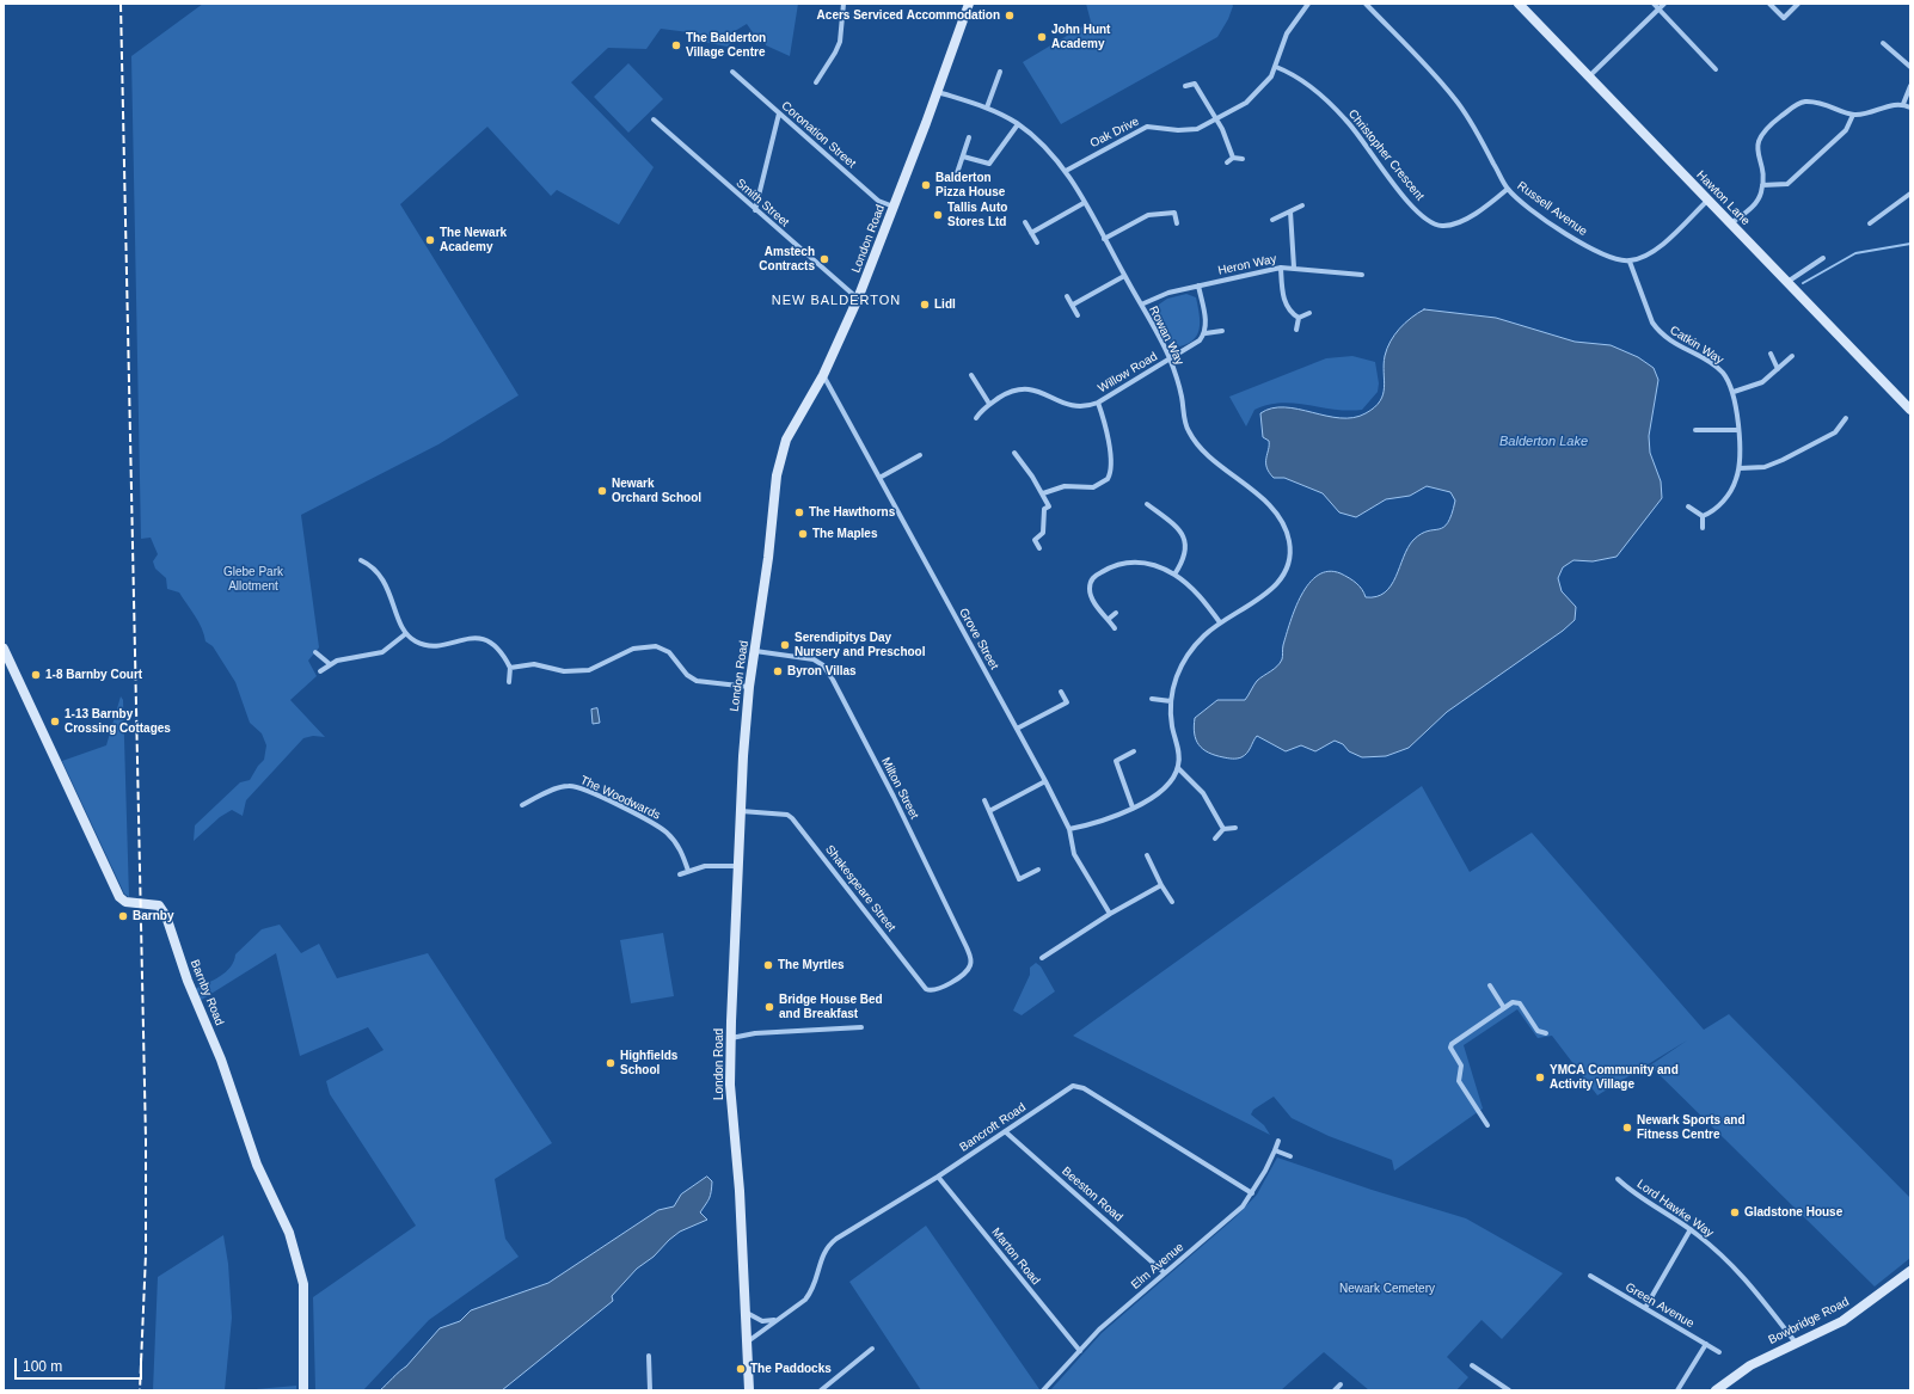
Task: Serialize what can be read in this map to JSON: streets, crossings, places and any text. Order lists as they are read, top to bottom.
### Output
{
  "streets": {
    "street": [
      "Oak Drive",
      "Coronation Street",
      "Christopher Crescent",
      "Hawton Lane",
      "Smith Street",
      "Russell Avenue",
      "London Road",
      "Heron Way",
      "Rowan Way",
      "Catkin Way",
      "Willow Road",
      "Grove Street",
      "Milton Street",
      "The Woodwards",
      "Shakespeare Street",
      "Barnby Road",
      "Bancroft Road",
      "Beeston Road",
      "Lord Hawke Way",
      "Marton Road",
      "Elm Avenue",
      "Green Avenue",
      "Bowbridge Road"
    ]
  },
  "crossings": [
    ["Oak Drive", "Christopher Crescent"],
    ["Oak Drive", "Rowan Way"],
    ["Coronation Street", "London Road"],
    ["Christopher Crescent", "Russell Avenue"],
    ["Smith Street", "London Road"],
    ["Russell Avenue", "Catkin Way"],
    ["London Road", "Rowan Way"],
    ["London Road", "Grove Street"],
    ["London Road", "Milton Street"],
    ["London Road", "Shakespeare Street"],
    ["London Road", "Bancroft Road"],
    ["Heron Way", "Rowan Way"],
    ["Rowan Way", "Willow Road"],
    ["Milton Street", "Shakespeare Street"],
    ["Bancroft Road", "Beeston Road"],
    ["Bancroft Road", "Marton Road"],
    ["Bancroft Road", "Elm Avenue"],
    ["Beeston Road", "Elm Avenue"],
    ["Lord Hawke Way", "Bowbridge Road"],
    ["Marton Road", "Elm Avenue"]
  ],
  "districts": ["NEW BALDERTON"],
  "water": ["Balderton Lake"],
  "parks": ["Glebe Park Allotment", "Newark Cemetery"],
  "places": [
    "Acers Serviced Accommodation",
    "John Hunt Academy",
    "The Balderton Village Centre",
    "Balderton Pizza House",
    "Tallis Auto Stores Ltd",
    "The Newark Academy",
    "Amstech Contracts",
    "Lidl",
    "Newark Orchard School",
    "The Hawthorns",
    "The Maples",
    "Serendipitys Day Nursery and Preschool",
    "Byron Villas",
    "1-8 Barnby Court",
    "1-13 Barnby Crossing Cottages",
    "Barnby",
    "The Myrtles",
    "Bridge House Bed and Breakfast",
    "Highfields School",
    "YMCA Community and Activity Village",
    "Newark Sports and Fitness Centre",
    "Gladstone House",
    "The Paddocks"
  ],
  "scale_bar": "100 m"
}
